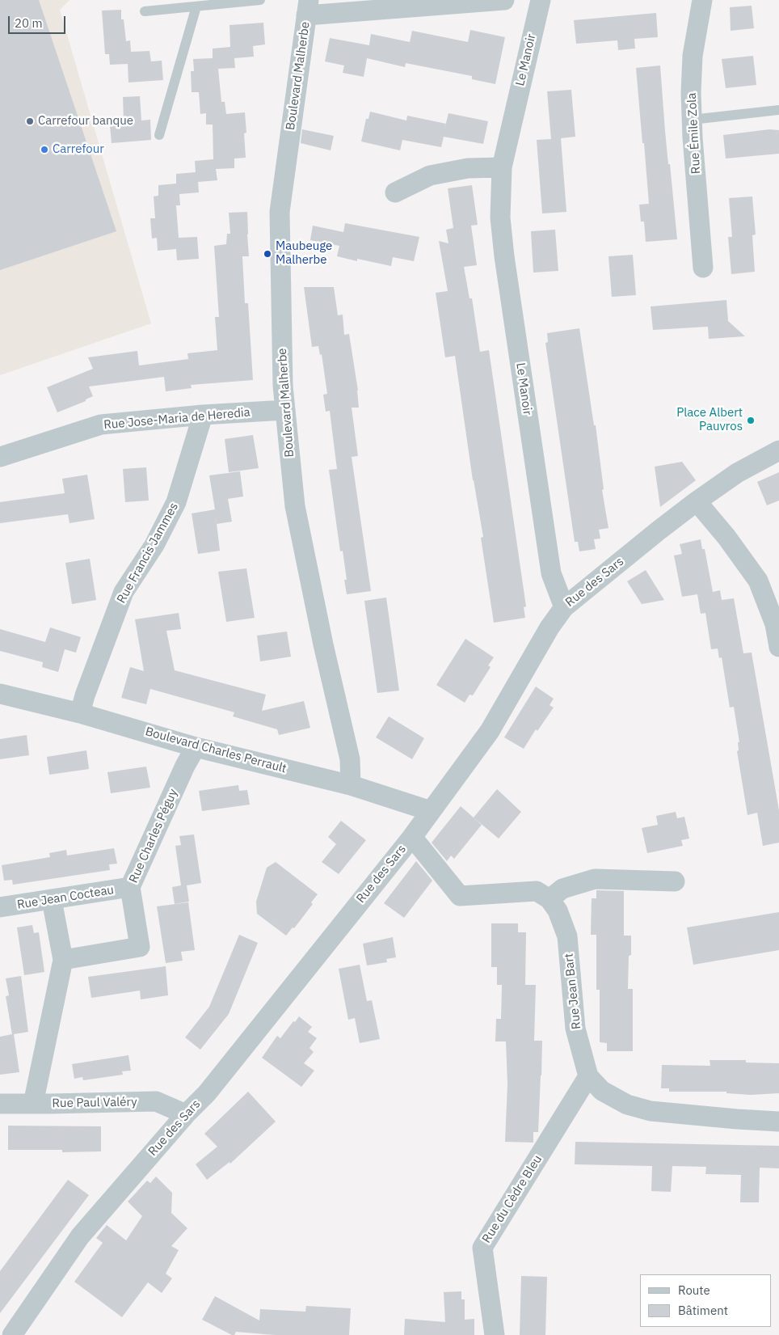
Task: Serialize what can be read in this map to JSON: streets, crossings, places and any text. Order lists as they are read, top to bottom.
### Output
{
  "streets": {
    "street": [
      "Le Manoir",
      "Boulevard Malherbe",
      "Rue Émile Zola",
      "Rue Jose-Maria de Heredia",
      "Rue Francis Jammes",
      "Rue des Sars",
      "Boulevard Charles Perrault",
      "Rue Charles Péguy",
      "Rue Jean Cocteau",
      "Rue Jean Bart",
      "Rue Paul Valéry",
      "Rue du Cèdre Bleu"
    ]
  },
  "crossings": [
    ["Le Manoir", "Rue des Sars"],
    ["Boulevard Malherbe", "Rue Jose-Maria de Heredia"],
    ["Boulevard Malherbe", "Boulevard Charles Perrault"],
    ["Rue Jose-Maria de Heredia", "Rue Francis Jammes"],
    ["Rue Francis Jammes", "Boulevard Charles Perrault"],
    ["Rue des Sars", "Boulevard Charles Perrault"],
    ["Rue des Sars", "Rue Paul Valéry"],
    ["Boulevard Charles Perrault", "Rue Charles Péguy"],
    ["Rue Charles Péguy", "Rue Jean Cocteau"],
    ["Rue Jean Bart", "Rue du Cèdre Bleu"]
  ],
  "places": [
    "Carrefour banque",
    "Carrefour",
    "Maubeuge Malherbe",
    "Place Albert Pauvros"
  ],
  "legend": ["Route", "Bâtiment"],
  "scale_bar": "20 m"
}
